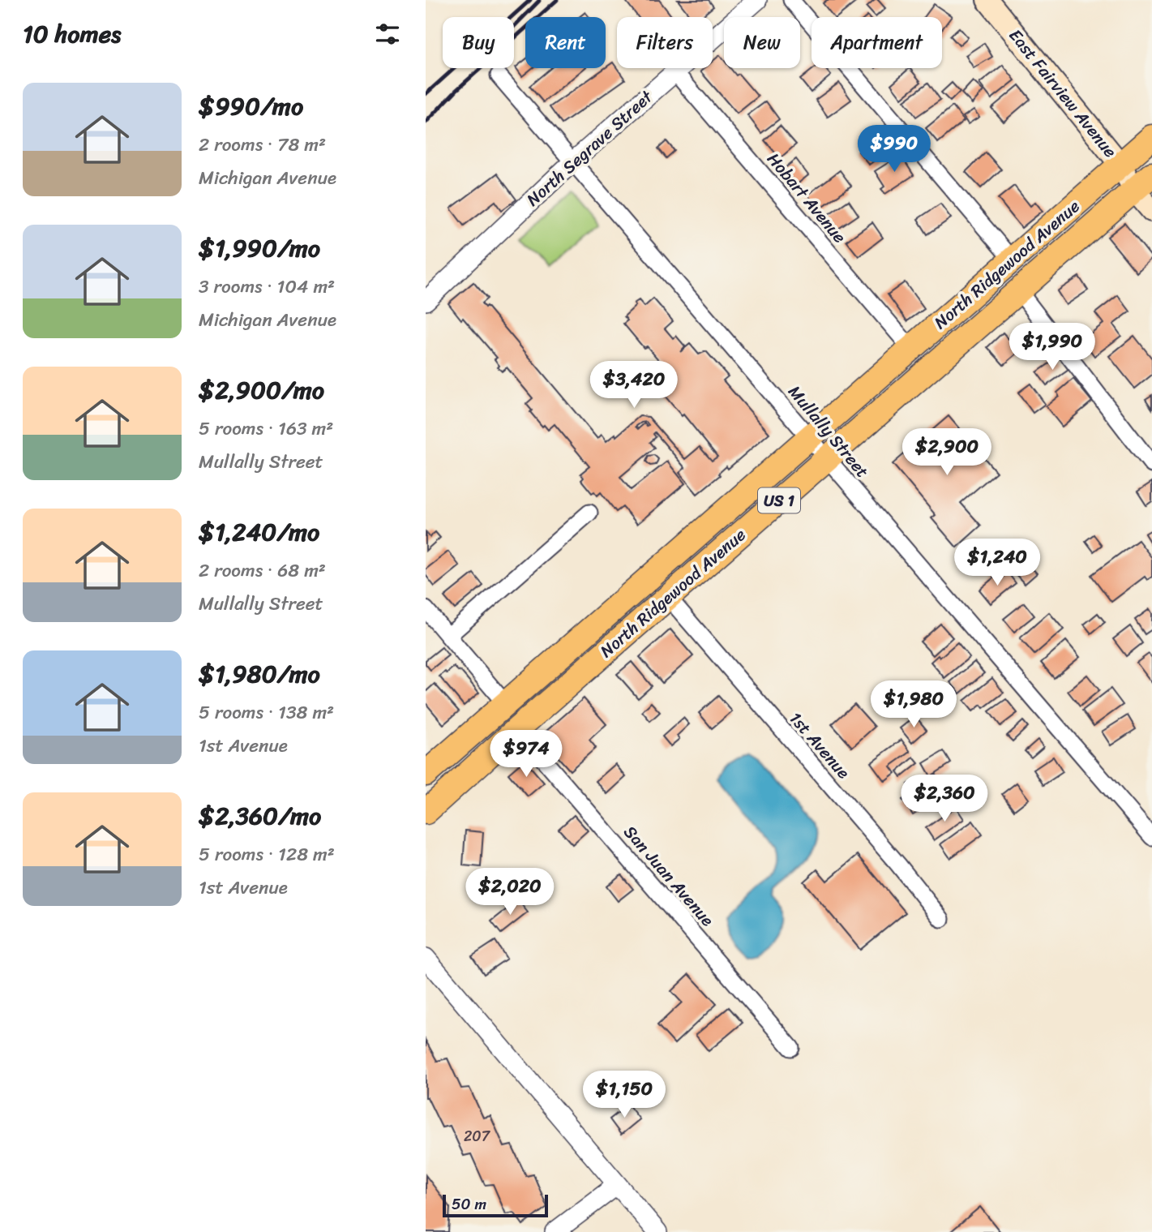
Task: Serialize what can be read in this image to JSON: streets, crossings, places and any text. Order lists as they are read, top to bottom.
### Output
{
  "streets": {
    "main road": ["East Fairview Avenue", "North Ridgewood Avenue", "US 1"],
    "street": [
      "North Segrave Street",
      "Hobart Avenue",
      "Mullally Street",
      "1st Avenue",
      "San Juan Avenue"
    ]
  },
  "crossings": [
    ["East Fairview Avenue", "North Ridgewood Avenue"],
    ["North Segrave Street", "Hobart Avenue"],
    ["North Segrave Street", "Mullally Street"],
    ["Hobart Avenue", "North Ridgewood Avenue"],
    ["North Ridgewood Avenue", "Mullally Street"],
    ["North Ridgewood Avenue", "1st Avenue"],
    ["North Ridgewood Avenue", "San Juan Avenue"]
  ],
  "house_numbers": ["207"],
  "scale_bar": "50 m",
  "page": {
    "heading": "10 homes",
    "chip": [
      "Buy",
      "Rent",
      "Filters",
      "New",
      "Apartment"
    ],
    "list": [
      {
        "name": "$990/mo",
        "note": "2 rooms · 78 m² · Michigan Avenue"
      },
      {
        "name": "$1,990/mo",
        "note": "3 rooms · 104 m² · Michigan Avenue"
      },
      {
        "name": "$2,900/mo",
        "note": "5 rooms · 163 m² · Mullally Street"
      },
      {
        "name": "$1,240/mo",
        "note": "2 rooms · 68 m² · Mullally Street"
      },
      {
        "name": "$1,980/mo",
        "note": "5 rooms · 138 m² · 1st Avenue"
      },
      {
        "name": "$2,360/mo",
        "note": "5 rooms · 128 m² · 1st Avenue"
      }
    ],
    "price": [
      "$990",
      "$1,990",
      "$3,420",
      "$2,900",
      "$1,240",
      "$1,980",
      "$974",
      "$2,360",
      "$2,020",
      "$1,150"
    ],
    "scale": "50 m"
  }
}
